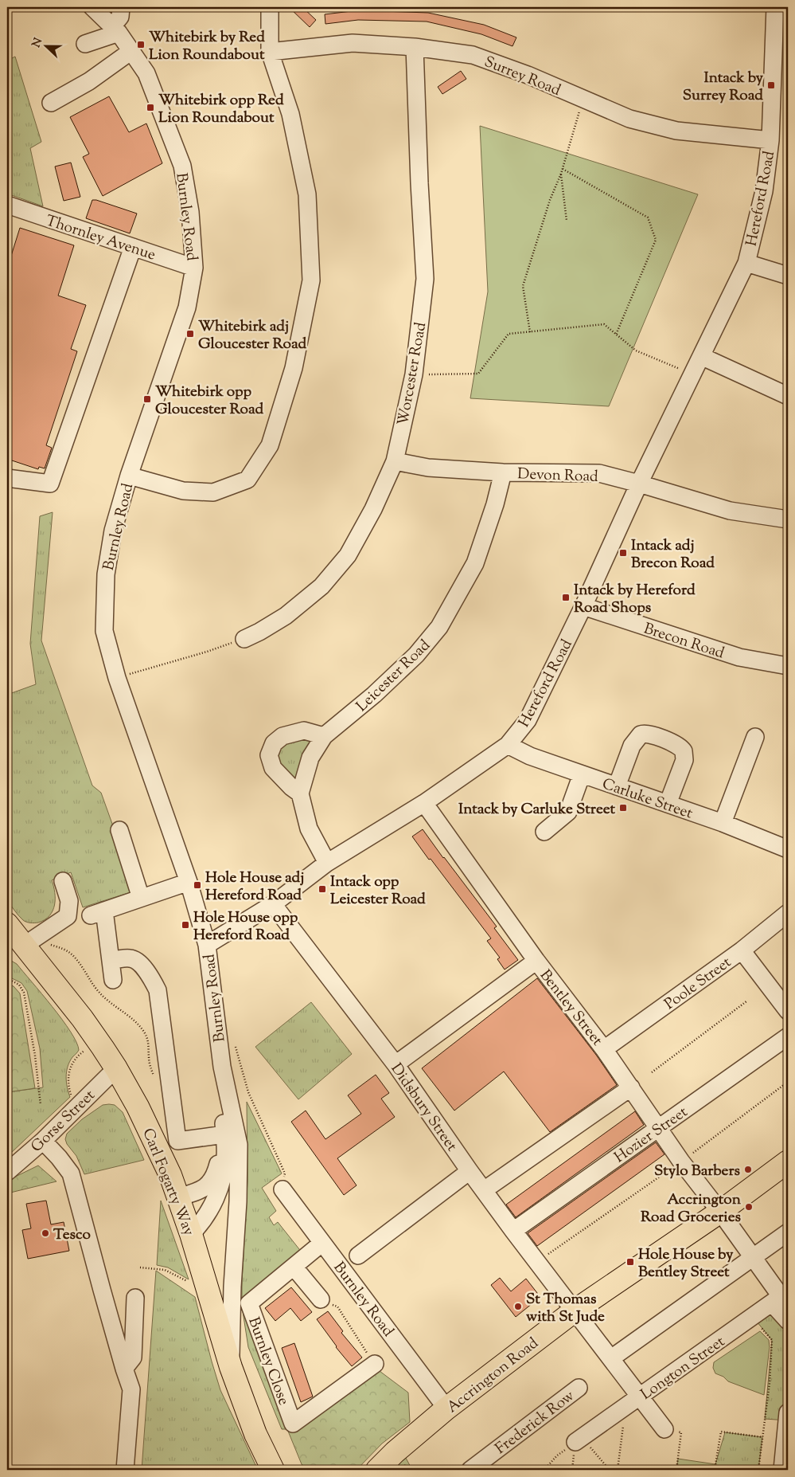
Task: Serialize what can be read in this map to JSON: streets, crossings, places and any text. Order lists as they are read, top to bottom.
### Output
{
  "streets": {
    "main road": ["Carl Fogarty Way", "Accrington Road"],
    "street": [
      "Surrey Road",
      "Hereford Road",
      "Burnley Road",
      "Thornley Avenue",
      "Worcester Road",
      "Devon Road",
      "Brecon Road",
      "Leicester Road",
      "Carluke Street",
      "Poole Street",
      "Bentley Street",
      "Didsbury Street",
      "Gorse Street",
      "Hozier Street",
      "Burnley Close",
      "Longton Street",
      "Frederick Row"
    ]
  },
  "crossings": [
    ["Surrey Road", "Hereford Road"],
    ["Surrey Road", "Worcester Road"],
    ["Hereford Road", "Burnley Road"],
    ["Hereford Road", "Devon Road"],
    ["Hereford Road", "Brecon Road"],
    ["Hereford Road", "Carluke Street"],
    ["Hereford Road", "Bentley Street"],
    ["Hereford Road", "Didsbury Street"],
    ["Burnley Road", "Thornley Avenue"],
    ["Burnley Road", "Carl Fogarty Way"],
    ["Burnley Road", "Burnley Close"],
    ["Burnley Road", "Accrington Road"],
    ["Worcester Road", "Devon Road"],
    ["Devon Road", "Leicester Road"],
    ["Poole Street", "Bentley Street"],
    ["Bentley Street", "Hozier Street"],
    ["Bentley Street", "Longton Street"],
    ["Bentley Street", "Accrington Road"],
    ["Didsbury Street", "Hozier Street"],
    ["Didsbury Street", "Longton Street"],
    ["Didsbury Street", "Accrington Road"],
    ["Gorse Street", "Carl Fogarty Way"]
  ],
  "places": {
    "transit": [
      "Whitebirk by Red Lion Roundabout",
      "Intack by Surrey Road",
      "Whitebirk opp Red Lion Roundabout",
      "Whitebirk adj Gloucester Road",
      "Whitebirk opp Gloucester Road",
      "Intack adj Brecon Road",
      "Intack by Hereford Road Shops",
      "Intack by Carluke Street",
      "Hole House adj Hereford Road",
      "Intack opp Leicester Road",
      "Hole House opp Hereford Road",
      "Hole House by Bentley Street"
    ],
    "other": [
      "Stylo Barbers",
      "Accrington Road Groceries",
      "Tesco",
      "St Thomas with St Jude"
    ]
  },
  "north": "left"
}
